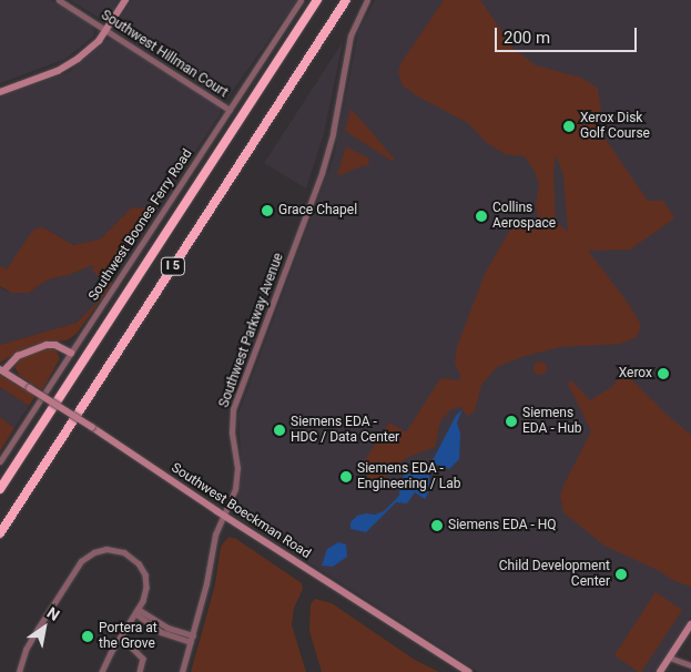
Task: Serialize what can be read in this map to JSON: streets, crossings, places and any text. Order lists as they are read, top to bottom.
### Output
{
  "streets": {
    "highway": ["I 5"],
    "main road": ["Southwest Boeckman Road"],
    "street": ["Southwest Hillman Court", "Southwest Boones Ferry Road", "Southwest Parkway Avenue"]
  },
  "crossings": [
    ["Southwest Hillman Court", "Southwest Boones Ferry Road"],
    ["Southwest Parkway Avenue", "Southwest Boeckman Road"]
  ],
  "places": [
    "Xerox Disk Golf Course",
    "Grace Chapel",
    "Collins Aerospace",
    "Xerox",
    "Siemens EDA - Hub",
    "Siemens EDA - HDC / Data Center",
    "Siemens EDA - Engineering / Lab",
    "Siemens EDA - HQ",
    "Child Development Center",
    "Portera at the Grove"
  ],
  "scale_bar": "200 m",
  "north": "top right"
}
